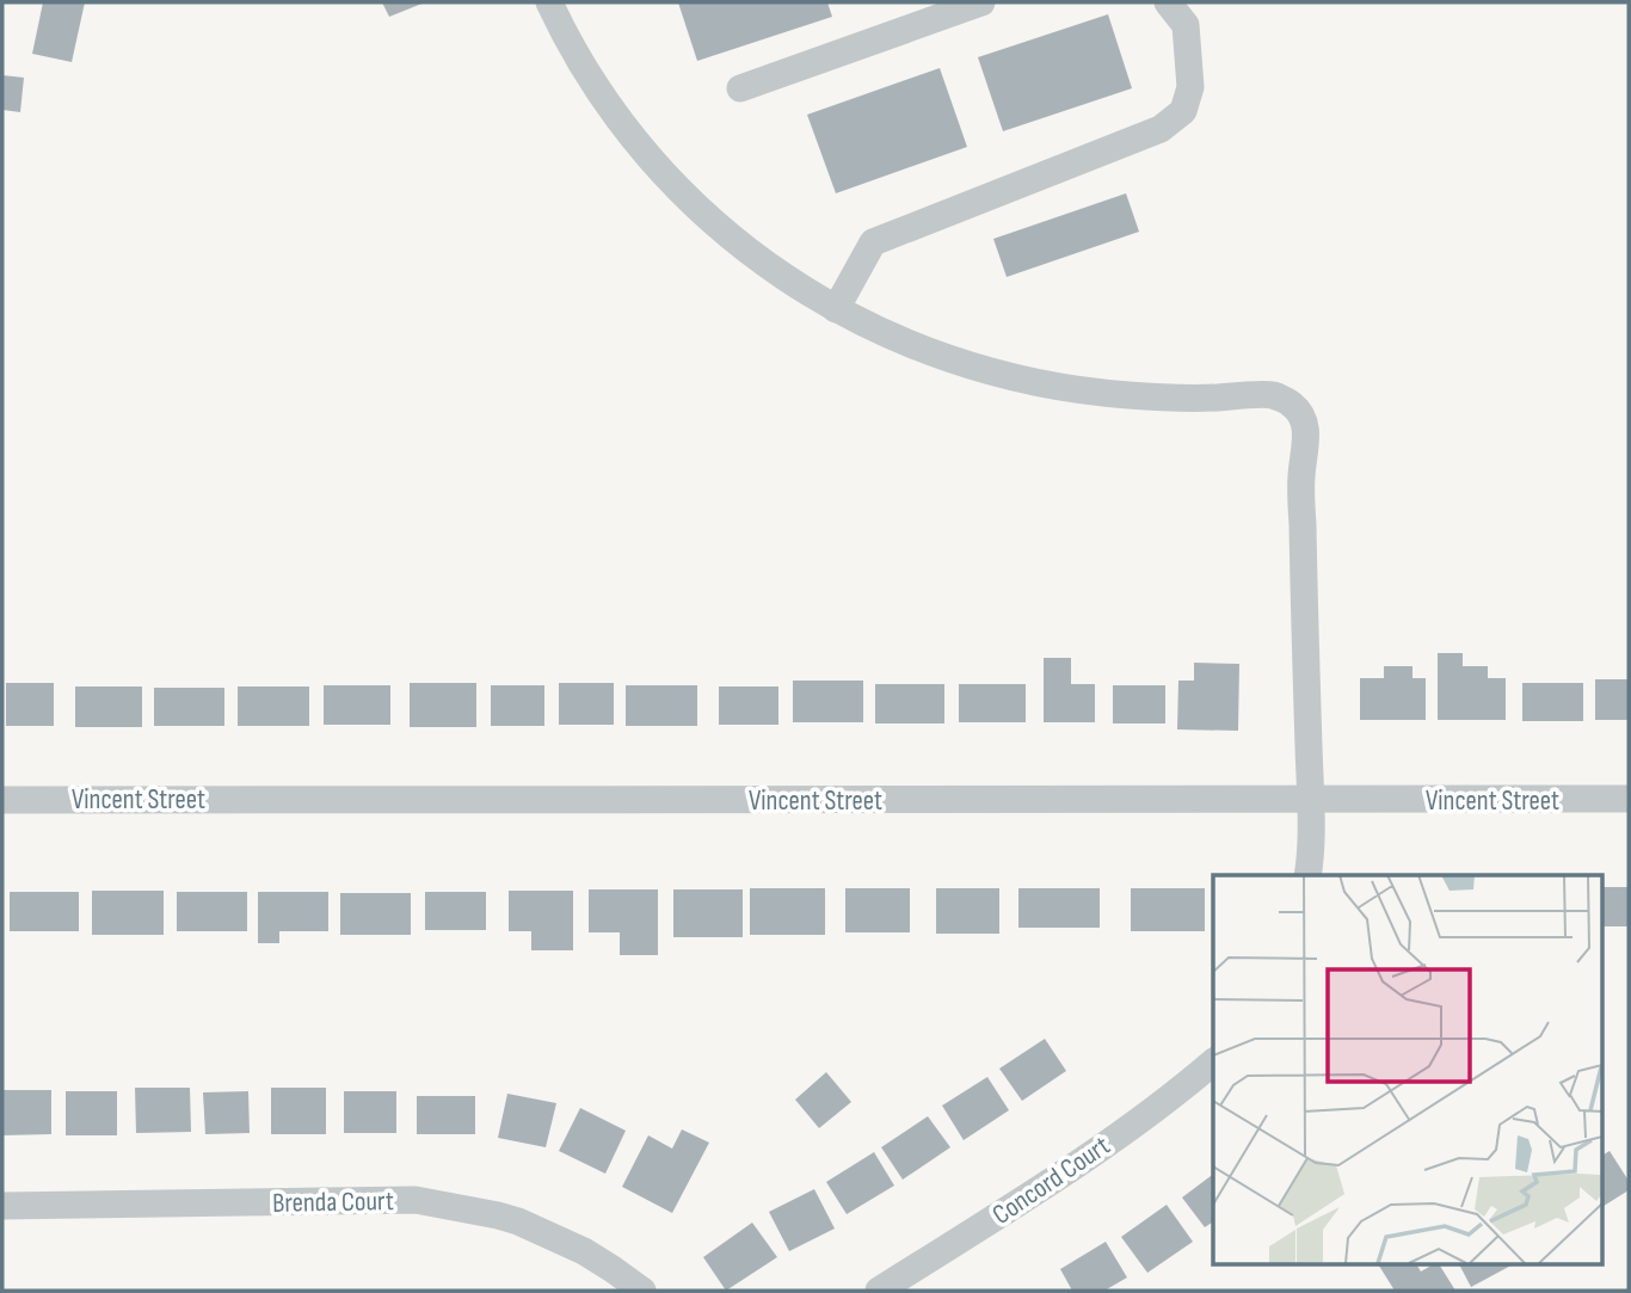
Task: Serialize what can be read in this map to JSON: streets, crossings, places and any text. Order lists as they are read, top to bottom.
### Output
{
  "streets": {
    "street": ["Vincent Street", "Concord Court", "Brenda Court"]
  }
}
